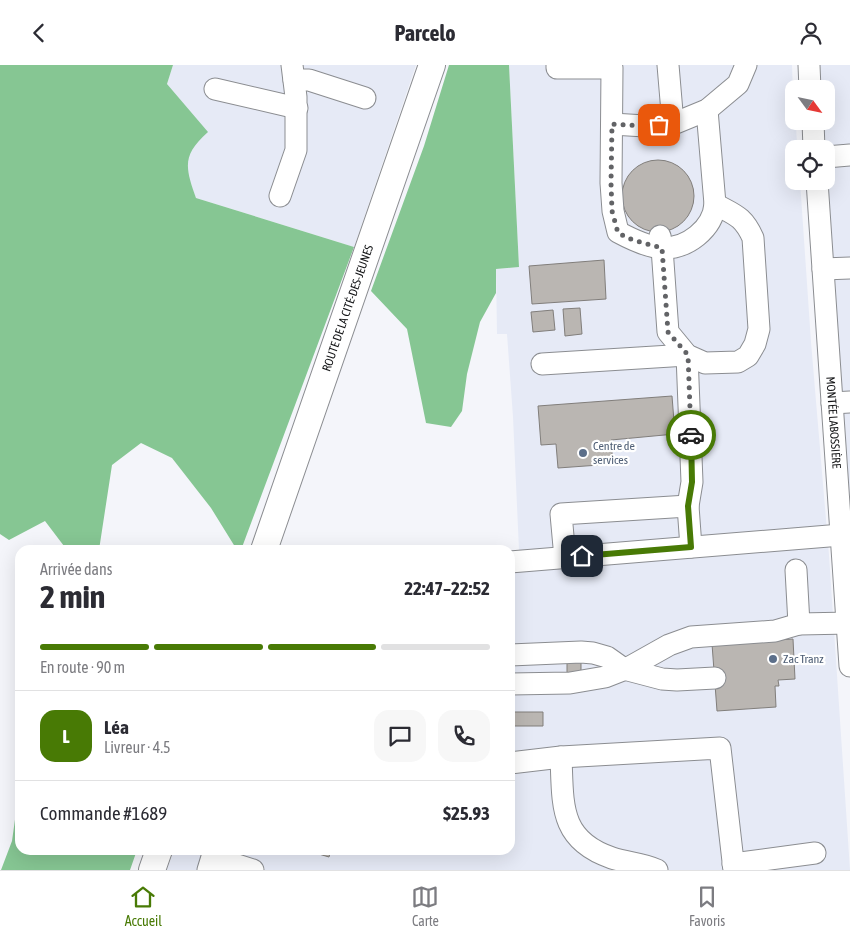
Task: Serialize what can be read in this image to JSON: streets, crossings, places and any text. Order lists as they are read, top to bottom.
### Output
{
  "streets": {
    "main road": ["ROUTE DE LA CITÉ-DES-JEUNES"],
    "street": ["MONTÉE LABOSSIÈRE"]
  },
  "places": ["Centre de services", "Zac Tranz"],
  "north": "bottom right",
  "page": {
    "header": "Parcelo",
    "heading": ["2 min", "Arrivée dans", "22:47–22:52"],
    "panel": [
      "Léa",
      "Livreur · 4.5",
      "Commande #1689",
      "$25.93"
    ],
    "bar": "En route · 90 m",
    "round": "L",
    "tabs": ["Accueil", "Carte", "Favoris"]
  }
}
